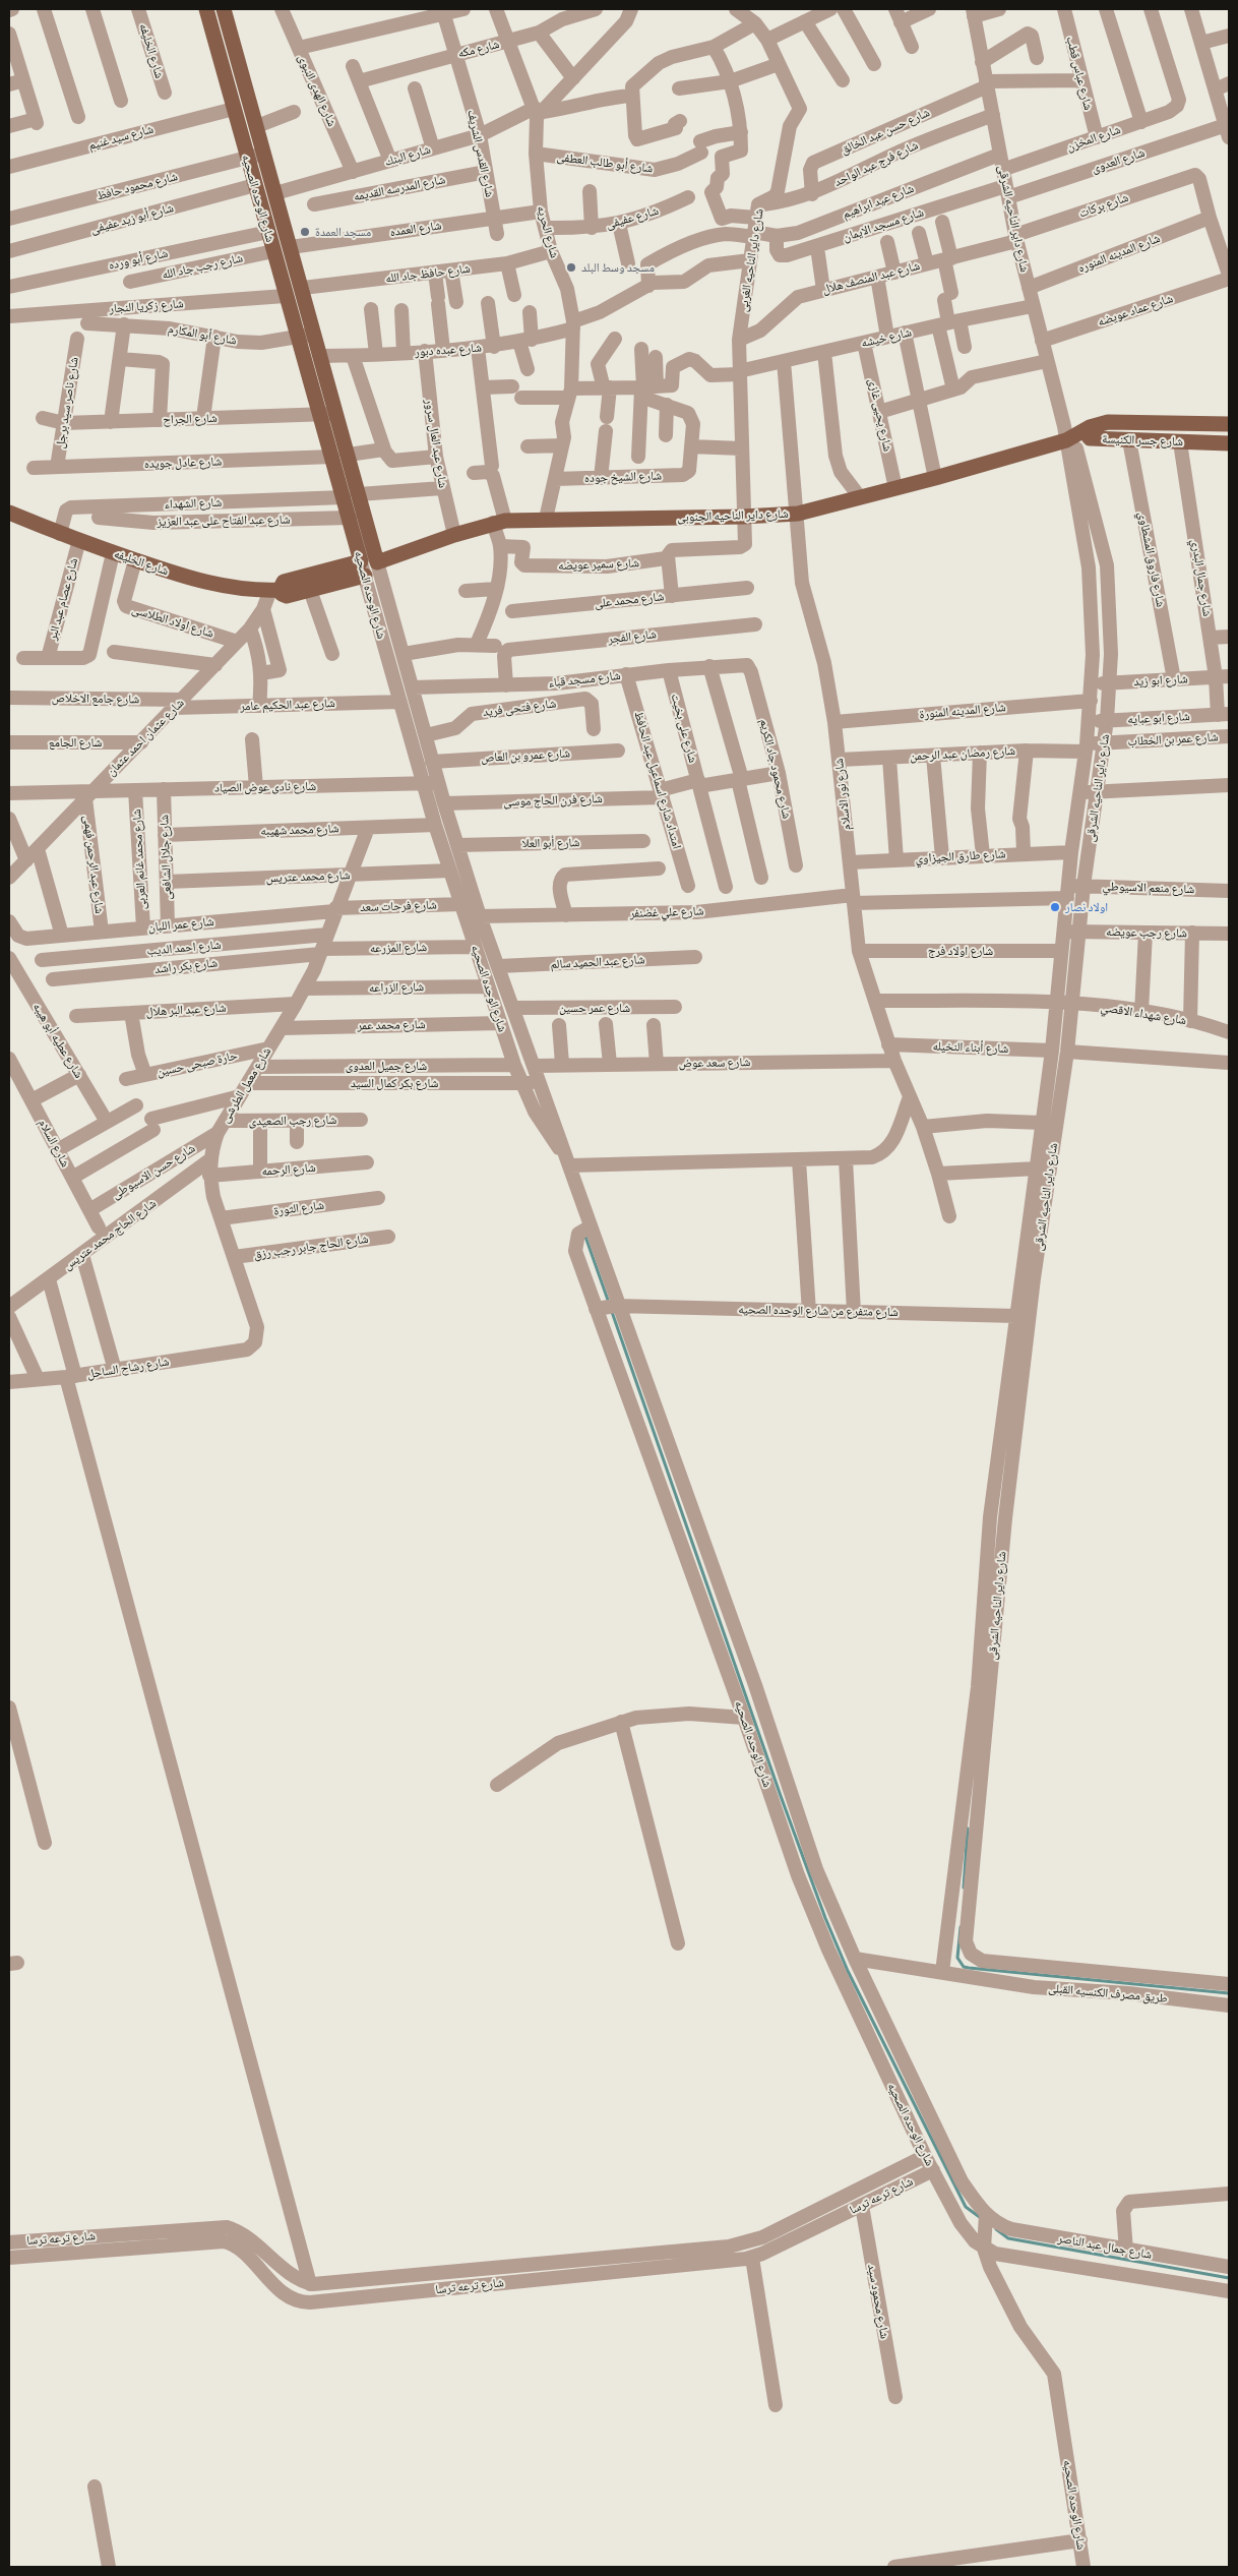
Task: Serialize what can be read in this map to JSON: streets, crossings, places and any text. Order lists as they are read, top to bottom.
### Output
{
  "streets": {
    "main road": [
      "شارع الخليفه",
      "شارع الوحده الصحيه",
      "شارع جسر الكنيسة",
      "شارع داير الناحيه الجنوبى"
    ],
    "street": [
      "شارع مكه",
      "شارع عباس قطب",
      "شارع الهدى النبوى",
      "شارع حسن عبد الخالق",
      "شارع سيد غنيم",
      "شارع المخزن",
      "شارع القدس الشريف",
      "شارع البنك",
      "شارع العدوى",
      "شارع أبو طالب العطفى",
      "شارع فرج عبد الواحد",
      "شارع محمود حافظ",
      "شارع المدرسه القديمه",
      "شارع عيد ابراهيم",
      "شارع بركات",
      "شارع عفيفى",
      "شارع أبو زيد عفيفى",
      "شارع داير الناحيه الشرقى",
      "شارع مسجد الايمان",
      "شارع العمده",
      "شارع الحريه",
      "شارع المدينه المنوره",
      "شارع أبو ورده",
      "شارع داير الناحيه الغربى",
      "شارع رجب جاد الله",
      "شارع حافظ جاد الله",
      "شارع عبد المنصف هلال",
      "شارع زكريا النجار",
      "شارع عماد عويضه",
      "شارع أبو المكارم",
      "شارع خيشه",
      "شارع عبده دبور",
      "شارع ناصر سيد برجل",
      "شارع يحيى غازى",
      "شارع الجراح",
      "شارع عبد العال سرور",
      "شارع عادل جويده",
      "شارع الشيخ جوده",
      "شارع الشهداء",
      "شارع عبد الفتاح على عبد العزيز",
      "شارع فاروق المشطاوي",
      "شارع سمير عويضه",
      "شارع جمال البدري",
      "شارع عصام عبد البر",
      "شارع محمد على",
      "شارع اولاد الطلاسى",
      "شارع الفجر",
      "شارع مسجد قباء",
      "شارع ابو زيد",
      "شارع جامع الاخلاص",
      "شارع عبد الحكيم عامر",
      "شارع فتحى فريد",
      "شارع المدينه المنورة",
      "شارع ابو عبايه",
      "شارع على بخيت",
      "شارع عثمان احمد عثمان",
      "شارع عمر بن الخطاب",
      "شارع الجامع",
      "شارع رمضان عبد الرحمن",
      "شارع عمرو بن العاص",
      "شارع محمود جاد الكريم",
      "امتداد شارع اسماعيل عبد الحافظ",
      "شارع نادى عوض الصياد",
      "شارع نور الاسلام",
      "شارع فرن الحاج موسى",
      "شارع محمد شهيبه",
      "شارع أبو العلا",
      "شارع طارق الجيزاوي",
      "شارع جلال الشافعى",
      "شارع محمد غانم العربى",
      "شارع عبد الرحمن فهمى",
      "شارع محمد عتريس",
      "شارع منعم الاسيوطي",
      "شارع فرحات سعد",
      "شارع علي غضنفر",
      "شارع عمر اللبان",
      "شارع رجب عويضه",
      "شارع احمد الديب",
      "شارع المزرعه",
      "شارع اولاد فرج",
      "شارع عبد الحميد سالم",
      "شارع بكر راشد",
      "شارع الزراعه",
      "شارع عمر حسين",
      "شارع عبد البر هلال",
      "شارع شهداء الاقصي",
      "شارع محمد عمر",
      "شارع عطيه أبو هيبه",
      "شارع أبناء النخيله",
      "شارع سعد عوض",
      "حارة صبحى حسين",
      "شارع جميل العدوى",
      "شارع بكر كمال السيد",
      "شارع معمل الطرشى",
      "شارع رجب الصعيدى",
      "شارع السلام",
      "شارع الرحمه",
      "شارع حسن الاسيوطى",
      "شارع الثورة",
      "شارع الحاج محمد عتريس",
      "شارع الحاج جابر رجب رزق",
      "شارع متفرع من شارع الوحده الصحيه",
      "شارع رشاح الساحل",
      "طريق مصرف الكنسيه القبلى",
      "شارع ترعه ترسا",
      "شارع جمال عبد الناصر",
      "شارع محمود سيد"
    ]
  },
  "crossings": [
    ["شارع مكه", "شارع القدس الشريف"],
    ["شارع مكه", "شارع الحريه"],
    ["شارع الخليفه", "شارع الوحده الصحيه"],
    ["شارع الخليفه", "شارع الشهداء"],
    ["شارع الخليفه", "شارع عصام عبد البر"],
    ["شارع الخليفه", "شارع اولاد الطلاسى"],
    ["شارع الخليفه", "شارع عثمان احمد عثمان"],
    ["شارع عباس قطب", "شارع المخزن"],
    ["شارع الهدى النبوى", "شارع البنك"],
    ["شارع حسن عبد الخالق", "شارع فرج عبد الواحد"],
    ["شارع حسن عبد الخالق", "شارع داير الناحيه الشرقى"],
    ["شارع سيد غنيم", "شارع الوحده الصحيه"],
    ["شارع المخزن", "شارع داير الناحيه الشرقى"],
    ["شارع القدس الشريف", "شارع البنك"],
    ["شارع القدس الشريف", "شارع المدرسه القديمه"],
    ["شارع القدس الشريف", "شارع العمده"],
    ["شارع البنك", "شارع الوحده الصحيه"],
    ["شارع البنك", "شارع الحريه"],
    ["شارع العدوى", "شارع داير الناحيه الشرقى"],
    ["شارع العدوى", "شارع مسجد الايمان"],
    ["شارع أبو طالب العطفى", "شارع فرج عبد الواحد"],
    ["شارع أبو طالب العطفى", "شارع الحريه"],
    ["شارع فرج عبد الواحد", "شارع داير الناحيه الشرقى"],
    ["شارع فرج عبد الواحد", "شارع داير الناحيه الغربى"],
    ["شارع محمود حافظ", "شارع الوحده الصحيه"],
    ["شارع الوحده الصحيه", "شارع أبو زيد عفيفى"],
    ["شارع الوحده الصحيه", "شارع العمده"],
    ["شارع الوحده الصحيه", "شارع أبو ورده"],
    ["شارع الوحده الصحيه", "شارع رجب جاد الله"],
    ["شارع الوحده الصحيه", "شارع حافظ جاد الله"],
    ["شارع الوحده الصحيه", "شارع زكريا النجار"],
    ["شارع الوحده الصحيه", "شارع أبو المكارم"],
    ["شارع الوحده الصحيه", "شارع عبده دبور"],
    ["شارع الوحده الصحيه", "شارع الجراح"],
    ["شارع الوحده الصحيه", "شارع عادل جويده"],
    ["شارع الوحده الصحيه", "شارع الشهداء"],
    ["شارع الوحده الصحيه", "شارع داير الناحيه الجنوبى"],
    ["شارع الوحده الصحيه", "شارع عبد الفتاح على عبد العزيز"],
    ["شارع الوحده الصحيه", "شارع مسجد قباء"],
    ["شارع الوحده الصحيه", "شارع عبد الحكيم عامر"],
    ["شارع الوحده الصحيه", "شارع فتحى فريد"],
    ["شارع الوحده الصحيه", "شارع عمرو بن العاص"],
    ["شارع الوحده الصحيه", "شارع نادى عوض الصياد"],
    ["شارع الوحده الصحيه", "شارع فرن الحاج موسى"],
    ["شارع الوحده الصحيه", "شارع محمد شهيبه"],
    ["شارع الوحده الصحيه", "شارع أبو العلا"],
    ["شارع الوحده الصحيه", "شارع محمد عتريس"],
    ["شارع الوحده الصحيه", "شارع فرحات سعد"],
    ["شارع الوحده الصحيه", "شارع علي غضنفر"],
    ["شارع الوحده الصحيه", "شارع المزرعه"],
    ["شارع الوحده الصحيه", "شارع عبد الحميد سالم"],
    ["شارع الوحده الصحيه", "شارع الزراعه"],
    ["شارع الوحده الصحيه", "شارع عمر حسين"],
    ["شارع الوحده الصحيه", "شارع محمد عمر"],
    ["شارع الوحده الصحيه", "شارع سعد عوض"],
    ["شارع الوحده الصحيه", "شارع جميل العدوى"],
    ["شارع الوحده الصحيه", "شارع بكر كمال السيد"],
    ["شارع الوحده الصحيه", "شارع متفرع من شارع الوحده الصحيه"],
    ["شارع الوحده الصحيه", "طريق مصرف الكنسيه القبلى"],
    ["شارع الوحده الصحيه", "شارع ترعه ترسا"],
    ["شارع الوحده الصحيه", "شارع جمال عبد الناصر"],
    ["شارع عيد ابراهيم", "شارع داير الناحيه الشرقى"],
    ["شارع عيد ابراهيم", "شارع مسجد الايمان"],
    ["شارع عيد ابراهيم", "شارع داير الناحيه الغربى"],
    ["شارع عيد ابراهيم", "شارع عبده دبور"],
    ["شارع بركات", "شارع داير الناحيه الشرقى"],
    ["شارع بركات", "شارع المدينه المنوره"],
    ["شارع بركات", "شارع عبد المنصف هلال"],
    ["شارع عفيفى", "شارع الحريه"],
    ["شارع داير الناحيه الشرقى", "شارع مسجد الايمان"],
    ["شارع داير الناحيه الشرقى", "شارع المدينه المنوره"],
    ["شارع داير الناحيه الشرقى", "شارع عبد المنصف هلال"],
    ["شارع داير الناحيه الشرقى", "شارع عماد عويضه"],
    ["شارع داير الناحيه الشرقى", "شارع خيشه"],
    ["شارع داير الناحيه الشرقى", "شارع جسر الكنيسة"],
    ["شارع داير الناحيه الشرقى", "شارع داير الناحيه الجنوبى"],
    ["شارع داير الناحيه الشرقى", "شارع ابو زيد"],
    ["شارع داير الناحيه الشرقى", "شارع المدينه المنورة"],
    ["شارع داير الناحيه الشرقى", "شارع ابو عبايه"],
    ["شارع داير الناحيه الشرقى", "شارع عمر بن الخطاب"],
    ["شارع داير الناحيه الشرقى", "شارع رمضان عبد الرحمن"],
    ["شارع داير الناحيه الشرقى", "شارع طارق الجيزاوي"],
    ["شارع داير الناحيه الشرقى", "شارع منعم الاسيوطي"],
    ["شارع داير الناحيه الشرقى", "شارع علي غضنفر"],
    ["شارع داير الناحيه الشرقى", "شارع رجب عويضه"],
    ["شارع داير الناحيه الشرقى", "شارع اولاد فرج"],
    ["شارع داير الناحيه الشرقى", "شارع شهداء الاقصي"],
    ["شارع داير الناحيه الشرقى", "شارع أبناء النخيله"],
    ["شارع داير الناحيه الشرقى", "شارع متفرع من شارع الوحده الصحيه"],
    ["شارع داير الناحيه الشرقى", "طريق مصرف الكنسيه القبلى"],
    ["شارع العمده", "شارع الحريه"],
    ["شارع الحريه", "شارع حافظ جاد الله"],
    ["شارع الحريه", "شارع عبده دبور"],
    ["شارع الحريه", "شارع الشيخ جوده"],
    ["شارع الحريه", "شارع داير الناحيه الجنوبى"],
    ["شارع داير الناحيه الغربى", "شارع عبد المنصف هلال"],
    ["شارع داير الناحيه الغربى", "شارع خيشه"],
    ["شارع داير الناحيه الغربى", "شارع عبده دبور"],
    ["شارع داير الناحيه الغربى", "شارع داير الناحيه الجنوبى"],
    ["شارع داير الناحيه الغربى", "شارع سمير عويضه"],
    ["شارع خيشه", "شارع يحيى غازى"],
    ["شارع خيشه", "شارع نور الاسلام"],
    ["شارع عبده دبور", "شارع عبد العال سرور"],
    ["شارع ناصر سيد برجل", "شارع الجراح"],
    ["شارع ناصر سيد برجل", "شارع عادل جويده"],
    ["شارع يحيى غازى", "شارع داير الناحيه الجنوبى"],
    ["شارع جسر الكنيسة", "شارع داير الناحيه الجنوبى"],
    ["شارع جسر الكنيسة", "شارع فاروق المشطاوي"],
    ["شارع جسر الكنيسة", "شارع جمال البدري"],
    ["شارع عبد العال سرور", "شارع داير الناحيه الجنوبى"],
    ["شارع الشهداء", "شارع عبد الفتاح على عبد العزيز"],
    ["شارع داير الناحيه الجنوبى", "شارع سمير عويضه"],
    ["شارع داير الناحيه الجنوبى", "شارع نور الاسلام"],
    ["شارع فاروق المشطاوي", "شارع ابو زيد"],
    ["شارع جمال البدري", "شارع ابو زيد"],
    ["شارع جمال البدري", "شارع ابو عبايه"],
    ["شارع اولاد الطلاسى", "شارع عثمان احمد عثمان"],
    ["شارع الفجر", "شارع مسجد قباء"],
    ["شارع مسجد قباء", "شارع على بخيت"],
    ["شارع مسجد قباء", "شارع محمود جاد الكريم"],
    ["شارع مسجد قباء", "امتداد شارع اسماعيل عبد الحافظ"],
    ["شارع جامع الاخلاص", "شارع عبد الحكيم عامر"],
    ["شارع جامع الاخلاص", "شارع عثمان احمد عثمان"],
    ["شارع عبد الحكيم عامر", "شارع عثمان احمد عثمان"],
    ["شارع المدينه المنورة", "شارع نور الاسلام"],
    ["شارع على بخيت", "شارع فرن الحاج موسى"],
    ["شارع عثمان احمد عثمان", "شارع الجامع"],
    ["شارع عثمان احمد عثمان", "شارع نادى عوض الصياد"],
    ["شارع عثمان احمد عثمان", "شارع عبد الرحمن فهمى"],
    ["شارع عمر بن الخطاب", "شارع رمضان عبد الرحمن"],
    ["شارع رمضان عبد الرحمن", "شارع نور الاسلام"],
    ["شارع محمود جاد الكريم", "شارع فرن الحاج موسى"],
    ["امتداد شارع اسماعيل عبد الحافظ", "شارع فرن الحاج موسى"],
    ["شارع نادى عوض الصياد", "شارع جلال الشافعى"],
    ["شارع نادى عوض الصياد", "شارع محمد غانم العربى"],
    ["شارع نادى عوض الصياد", "شارع عبد الرحمن فهمى"],
    ["شارع نور الاسلام", "شارع طارق الجيزاوي"],
    ["شارع نور الاسلام", "شارع علي غضنفر"],
    ["شارع نور الاسلام", "شارع اولاد فرج"],
    ["شارع نور الاسلام", "شارع شهداء الاقصي"],
    ["شارع نور الاسلام", "شارع أبناء النخيله"],
    ["شارع نور الاسلام", "شارع سعد عوض"],
    ["شارع محمد شهيبه", "شارع جلال الشافعى"],
    ["شارع محمد شهيبه", "شارع معمل الطرشى"],
    ["شارع جلال الشافعى", "شارع محمد عتريس"],
    ["شارع جلال الشافعى", "شارع عمر اللبان"],
    ["شارع محمد غانم العربى", "شارع عمر اللبان"],
    ["شارع عبد الرحمن فهمى", "شارع عمر اللبان"],
    ["شارع محمد عتريس", "شارع معمل الطرشى"],
    ["شارع منعم الاسيوطي", "شارع علي غضنفر"],
    ["شارع فرحات سعد", "شارع عمر اللبان"],
    ["شارع فرحات سعد", "شارع معمل الطرشى"],
    ["شارع علي غضنفر", "شارع المزرعه"],
    ["شارع عمر اللبان", "شارع معمل الطرشى"],
    ["شارع احمد الديب", "شارع معمل الطرشى"],
    ["شارع المزرعه", "شارع بكر راشد"],
    ["شارع المزرعه", "شارع معمل الطرشى"],
    ["شارع بكر راشد", "شارع معمل الطرشى"],
    ["شارع الزراعه", "شارع معمل الطرشى"],
    ["شارع عبد البر هلال", "شارع معمل الطرشى"],
    ["شارع محمد عمر", "شارع معمل الطرشى"],
    ["حارة صبحى حسين", "شارع معمل الطرشى"],
    ["شارع جميل العدوى", "شارع معمل الطرشى"],
    ["شارع بكر كمال السيد", "شارع معمل الطرشى"],
    ["شارع معمل الطرشى", "شارع رجب الصعيدى"],
    ["شارع معمل الطرشى", "شارع الرحمه"],
    ["شارع معمل الطرشى", "شارع حسن الاسيوطى"],
    ["شارع معمل الطرشى", "شارع الثورة"],
    ["شارع معمل الطرشى", "شارع الحاج محمد عتريس"],
    ["شارع معمل الطرشى", "شارع الحاج جابر رجب رزق"],
    ["شارع معمل الطرشى", "شارع رشاح الساحل"],
    ["شارع رجب الصعيدى", "شارع حسن الاسيوطى"],
    ["شارع السلام", "شارع حسن الاسيوطى"],
    ["شارع ترعه ترسا", "شارع محمود سيد"]
  ],
  "places": ["مسجد العمدة", "مسجد وسط البلد", "اولاد نصار"]
}
